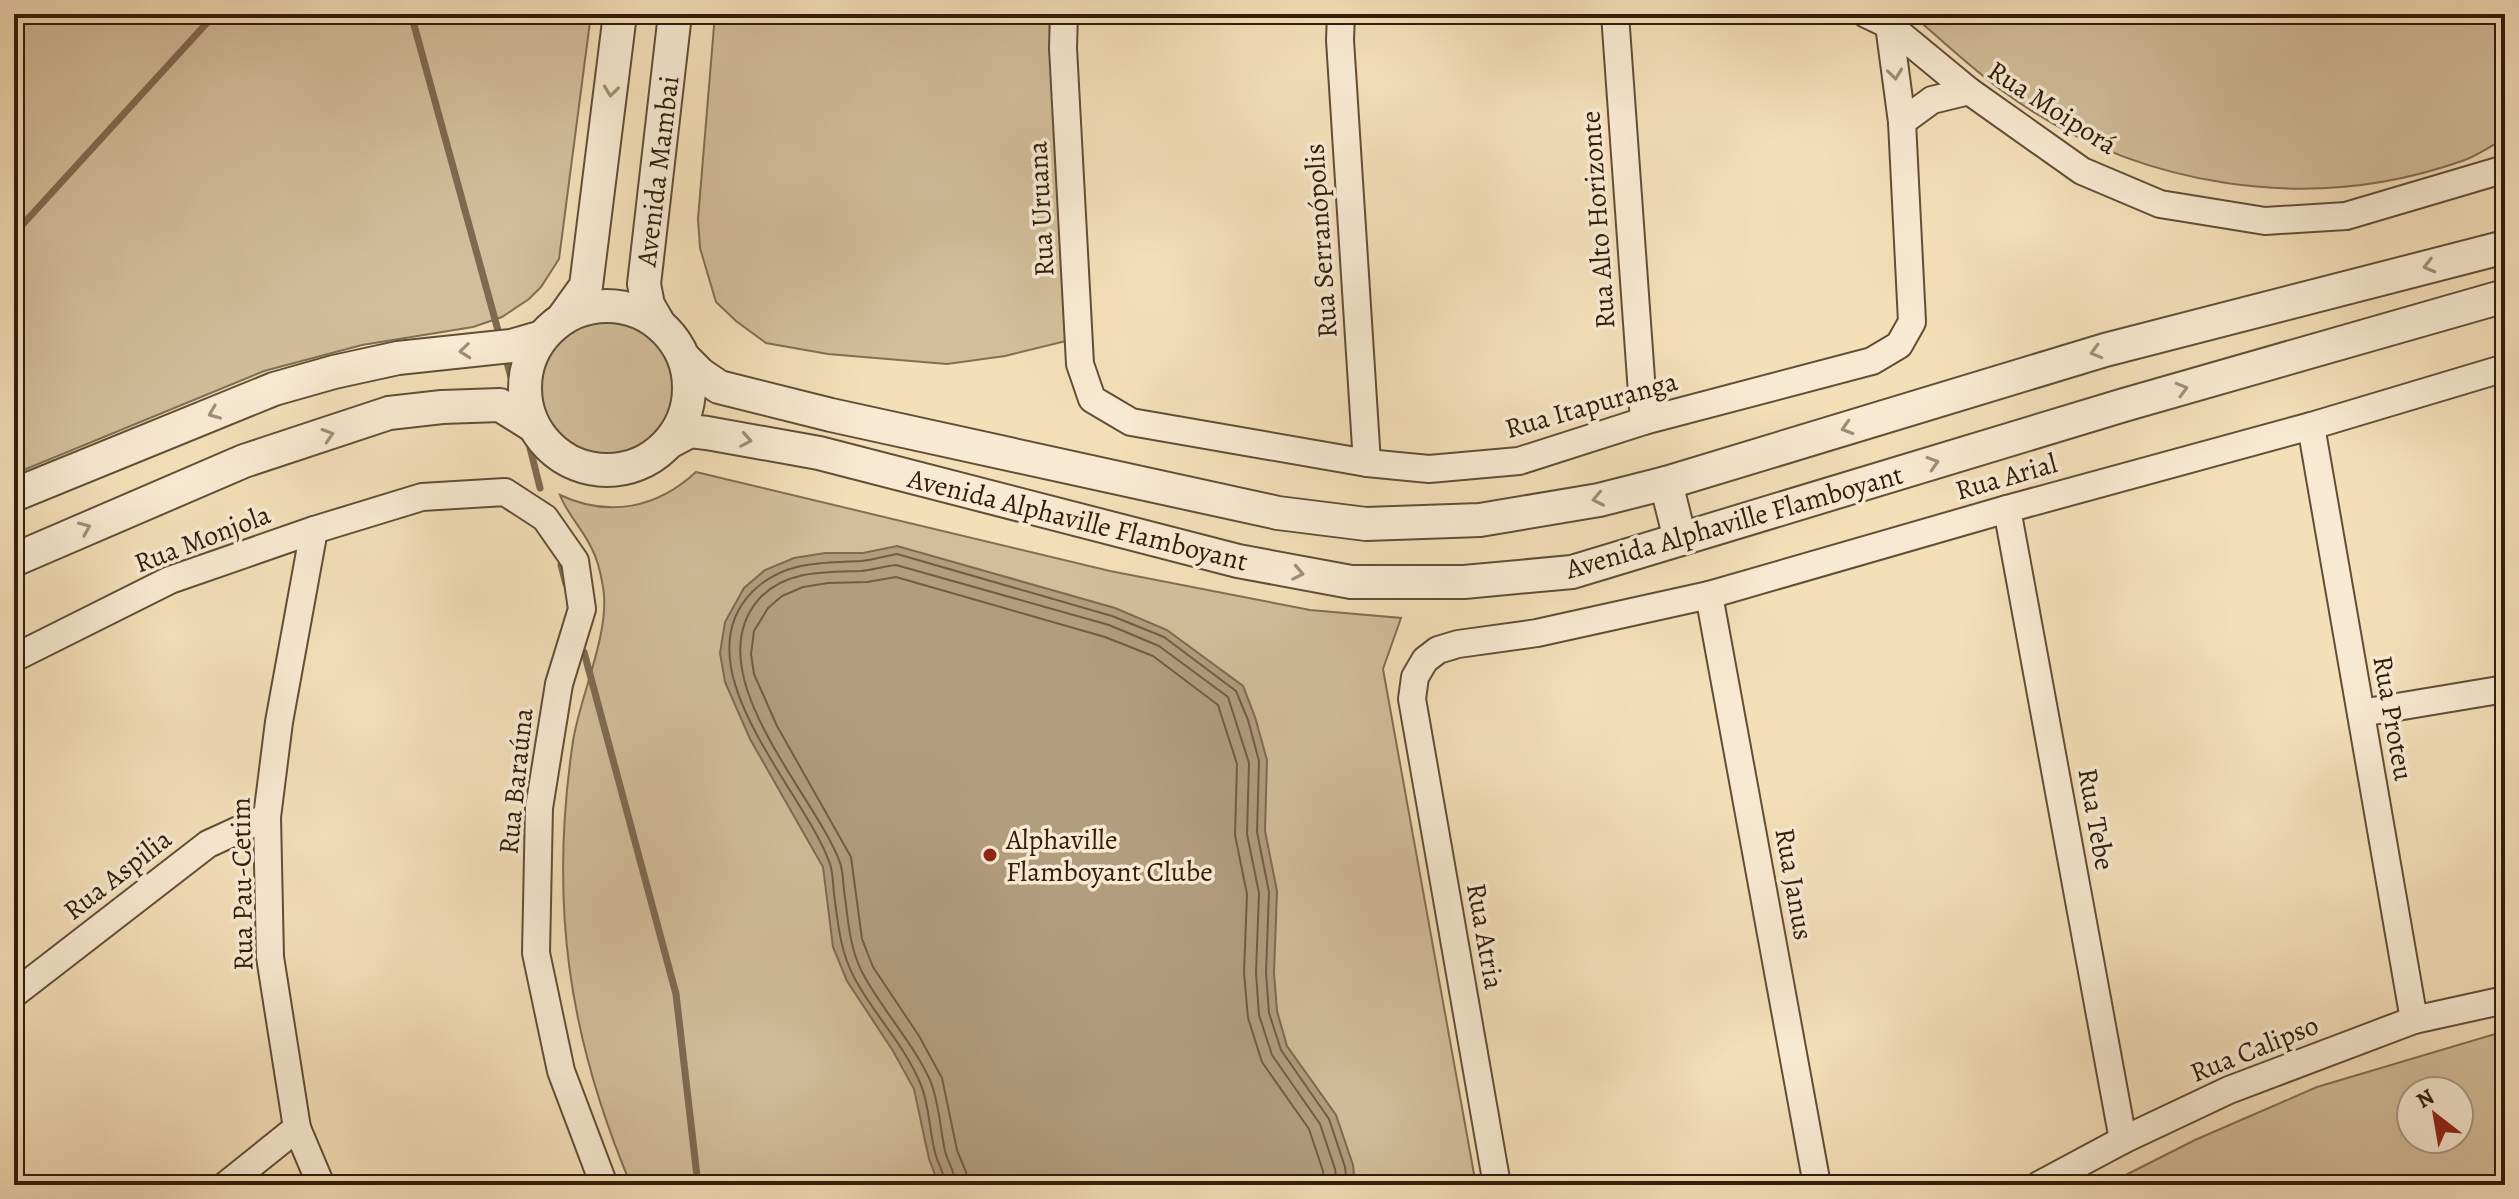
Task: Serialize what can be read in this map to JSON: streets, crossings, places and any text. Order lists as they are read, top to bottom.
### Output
{
  "streets": {
    "street": [
      "Rua Moiporá",
      "Avenida Mambai",
      "Rua Uruana",
      "Rua Alto Horizonte",
      "Rua Serranópolis",
      "Rua Itapuranga",
      "Rua Arial",
      "Avenida Alphaville Flamboyant",
      "Rua Monjola",
      "Rua Proteu",
      "Rua Baraúna",
      "Rua Tebe",
      "Rua Aspilia",
      "Rua Pau-Cetim",
      "Rua Janus",
      "Rua Atria",
      "Rua Calipso"
    ]
  },
  "crossings": [
    ["Avenida Mambai", "Avenida Alphaville Flamboyant"],
    ["Rua Uruana", "Rua Itapuranga"],
    ["Rua Alto Horizonte", "Rua Itapuranga"],
    ["Rua Serranópolis", "Rua Itapuranga"],
    ["Rua Arial", "Rua Proteu"],
    ["Rua Arial", "Rua Tebe"],
    ["Rua Arial", "Rua Janus"],
    ["Rua Arial", "Rua Atria"],
    ["Rua Monjola", "Rua Baraúna"],
    ["Rua Monjola", "Rua Pau-Cetim"],
    ["Rua Proteu", "Rua Calipso"],
    ["Rua Tebe", "Rua Calipso"],
    ["Rua Aspilia", "Rua Pau-Cetim"]
  ],
  "places": ["Alphaville Flamboyant Clube"],
  "north": "top left"
}
